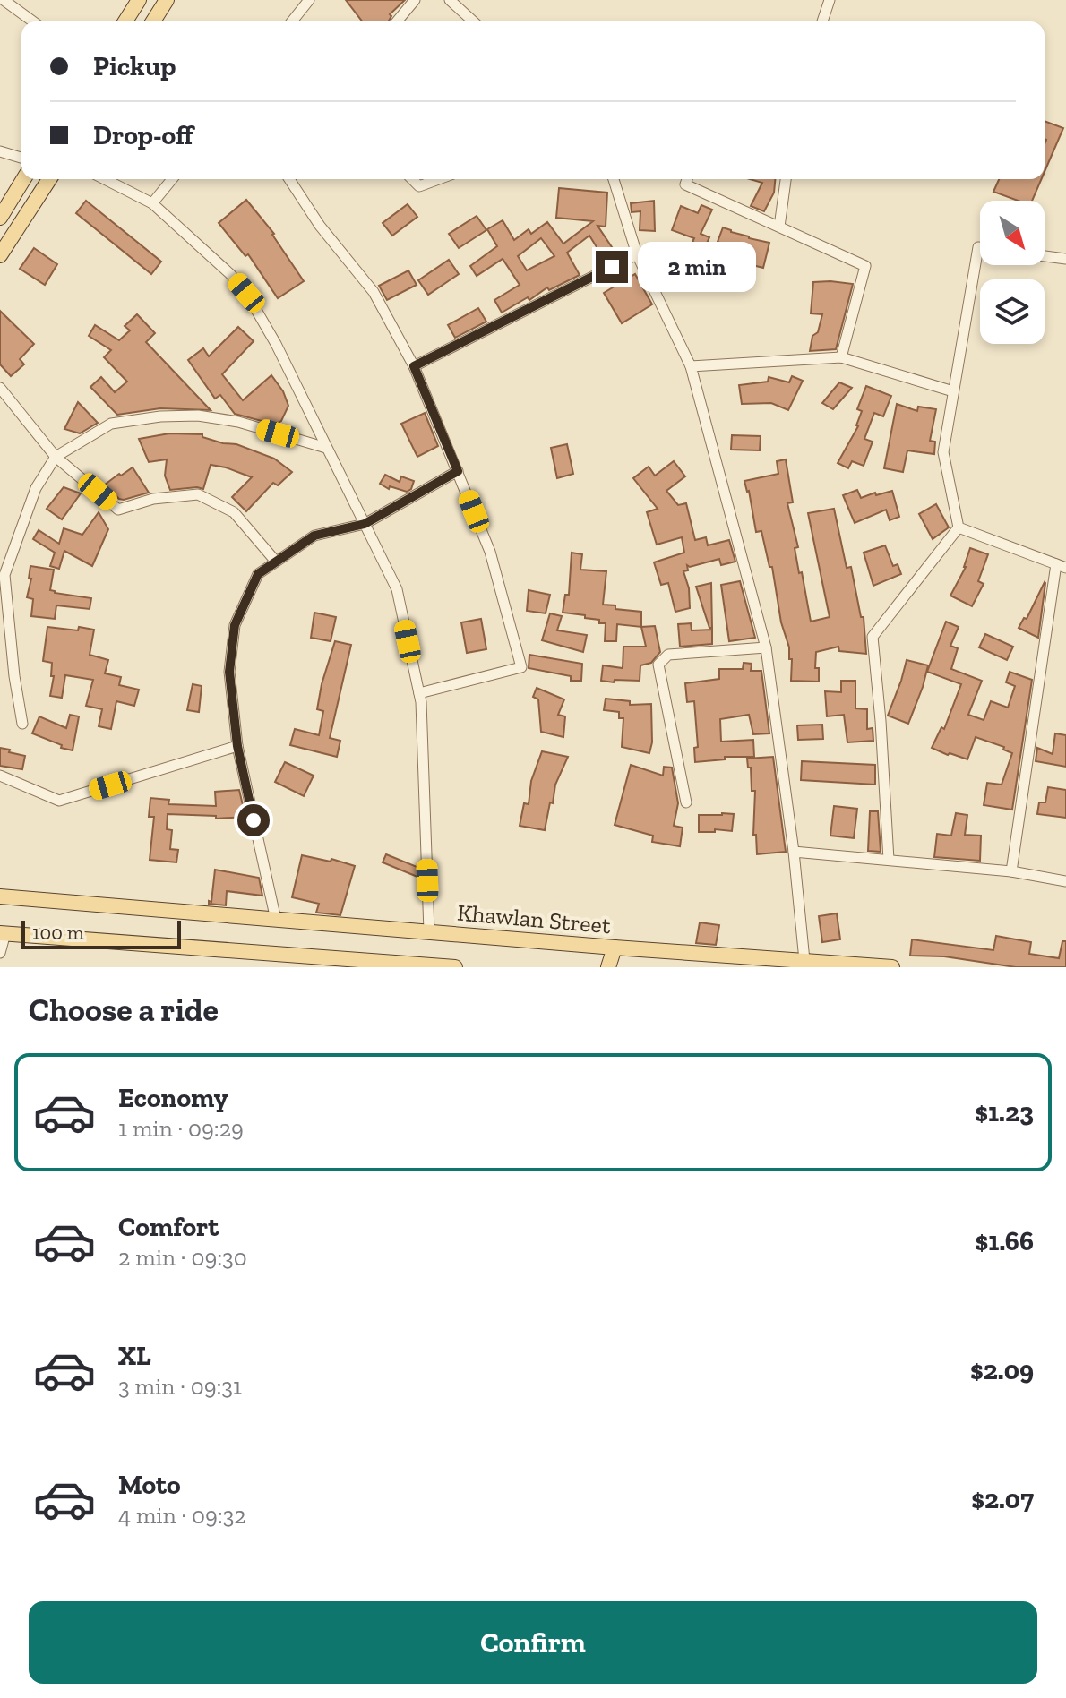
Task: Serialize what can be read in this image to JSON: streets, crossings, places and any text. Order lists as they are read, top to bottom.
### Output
{
  "streets": {
    "main road": ["Khawlan Street"]
  },
  "scale_bar": "100 m",
  "north": "bottom right",
  "page": {
    "banner": ["Pickup", "Drop-off"],
    "bubble": "2 min",
    "scale": "100 m",
    "heading": "Choose a ride",
    "list": [
      {
        "name": "Economy",
        "note": "1 min · 09:29",
        "value": "$1.23"
      },
      {
        "name": "Comfort",
        "note": "2 min · 09:30",
        "value": "$1.66"
      },
      {
        "name": "XL",
        "note": "3 min · 09:31",
        "value": "$2.09"
      },
      {
        "name": "Moto",
        "note": "4 min · 09:32",
        "value": "$2.07"
      }
    ],
    "buttons": "Confirm"
  }
}
